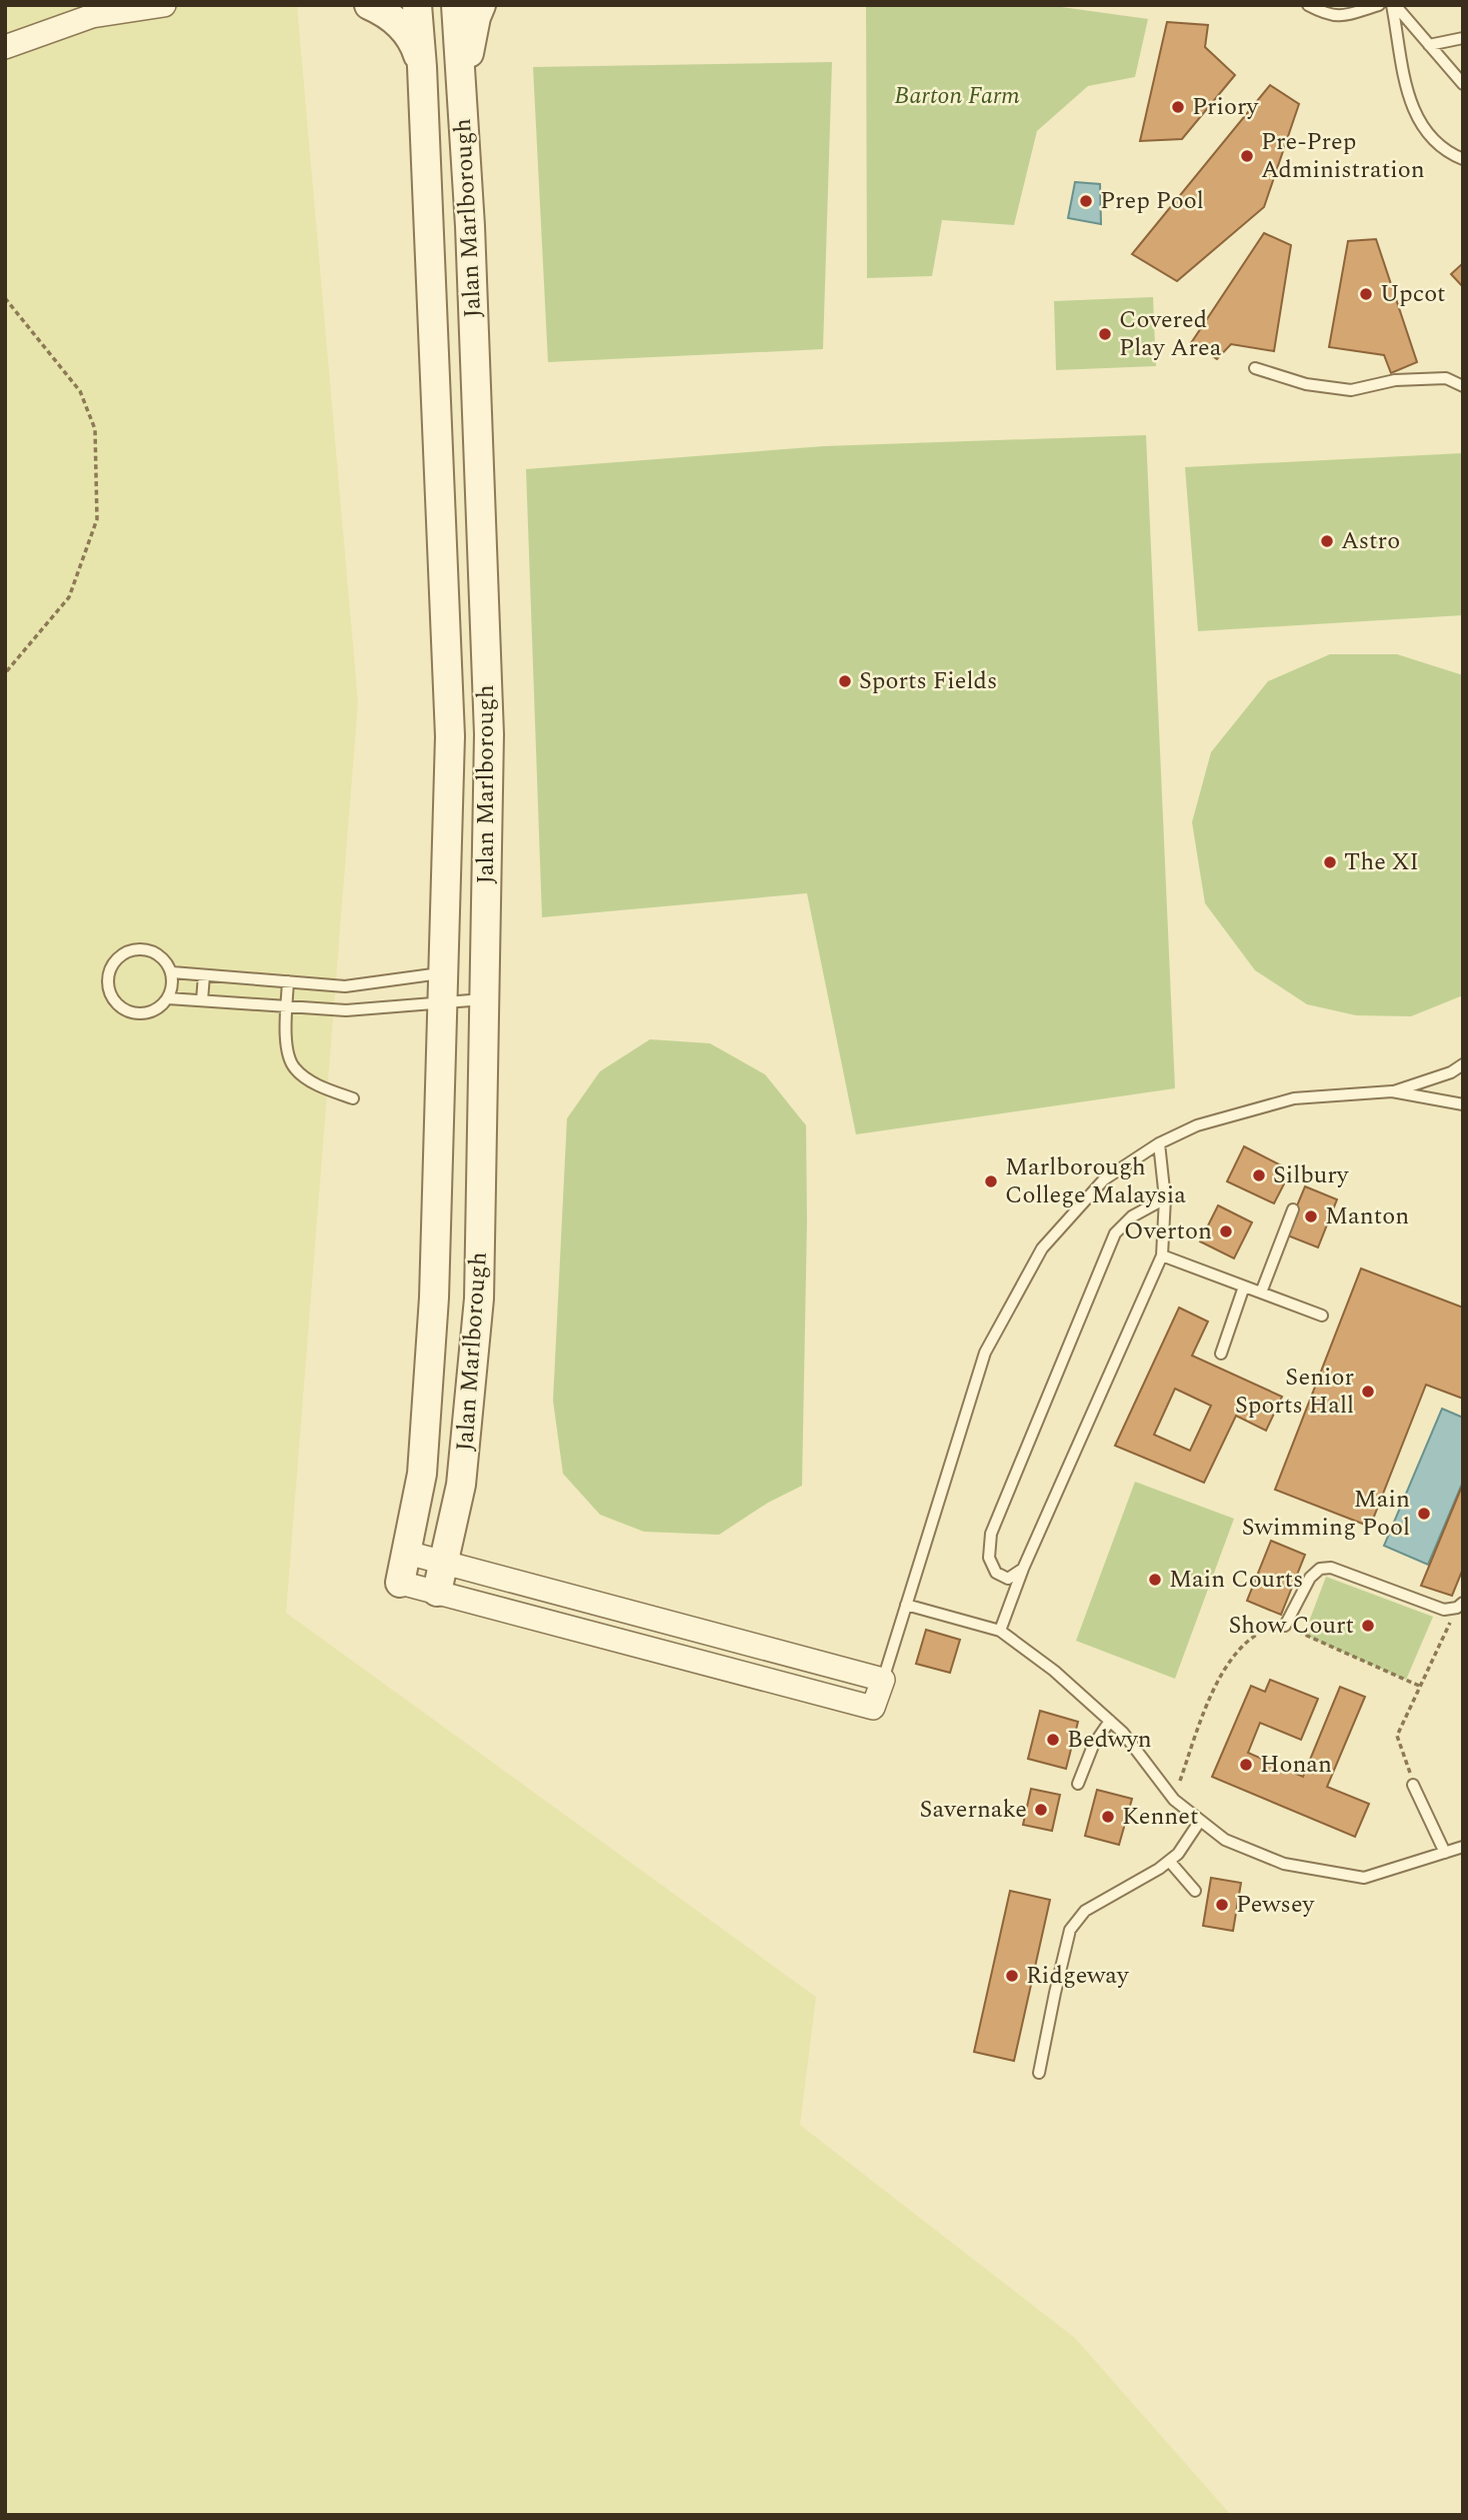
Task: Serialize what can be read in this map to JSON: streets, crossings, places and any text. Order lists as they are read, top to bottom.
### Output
{
  "streets": {
    "street": ["Jalan Marlborough"]
  },
  "parks": ["Barton Farm"],
  "places": [
    "Priory",
    "Pre-Prep Administration",
    "Prep Pool",
    "Upcot",
    "Covered Play Area",
    "Astro",
    "Sports Fields",
    "The XI",
    "Silbury",
    "Marlborough College Malaysia",
    "Manton",
    "Overton",
    "Senior Sports Hall",
    "Main Swimming Pool",
    "Main Courts",
    "Show Court",
    "Bedwyn",
    "Honan",
    "Savernake",
    "Kennet",
    "Pewsey",
    "Ridgeway"
  ]
}
